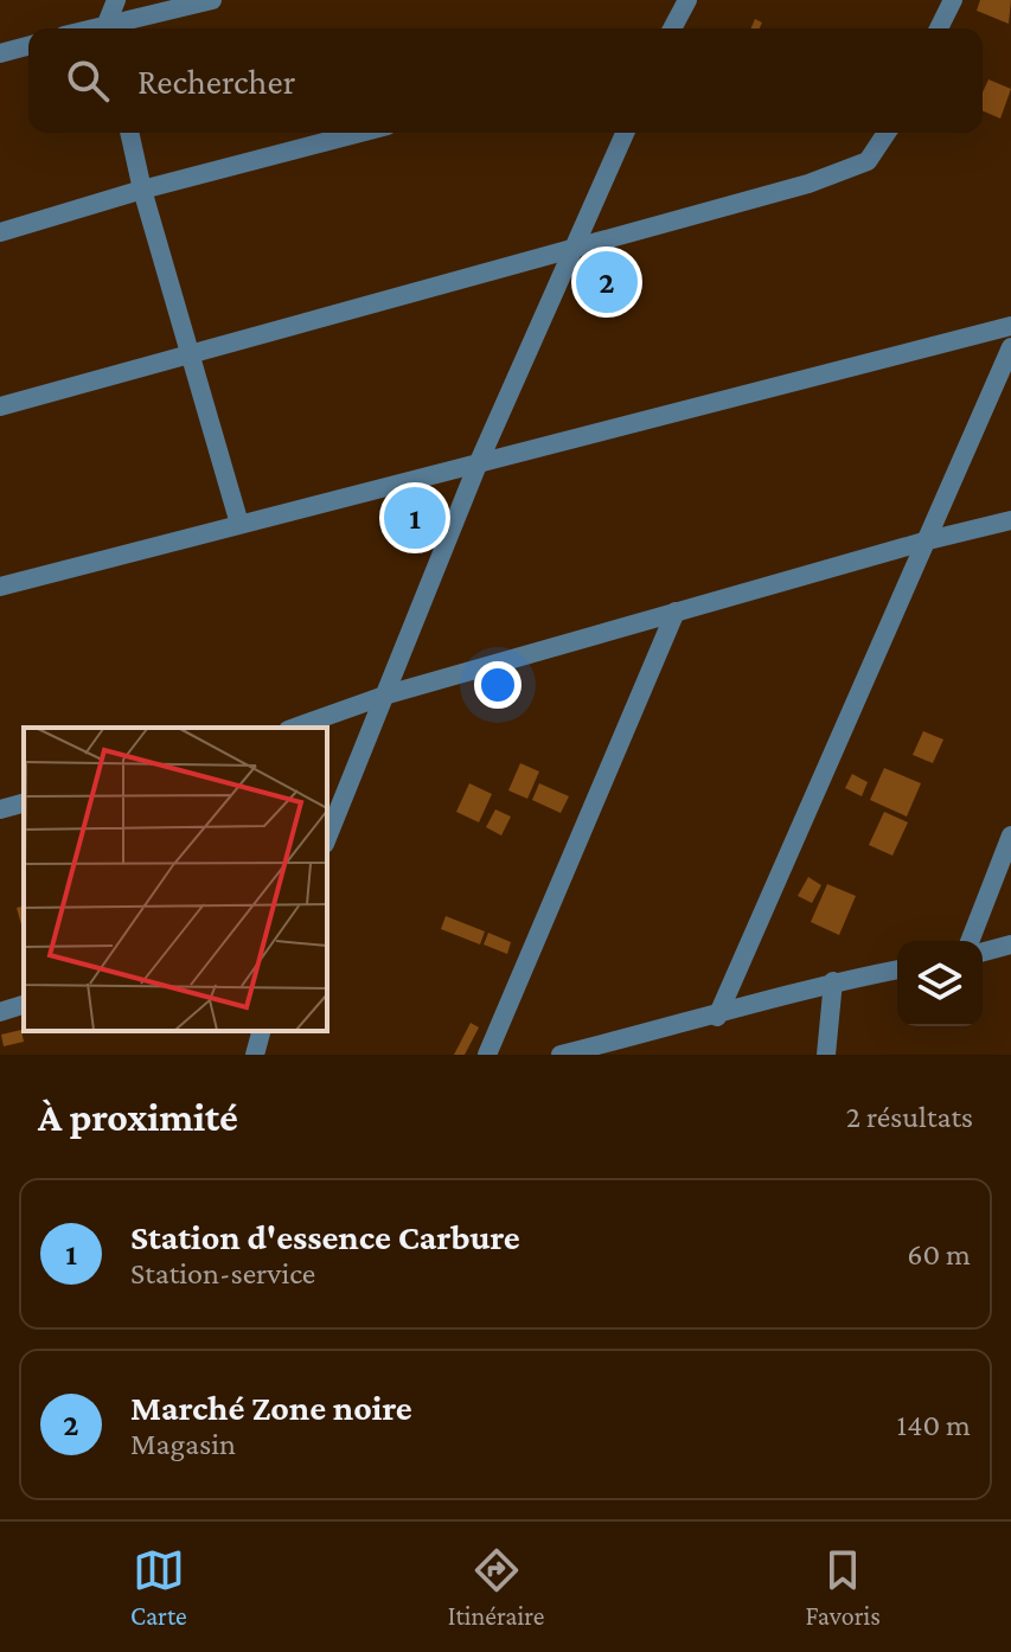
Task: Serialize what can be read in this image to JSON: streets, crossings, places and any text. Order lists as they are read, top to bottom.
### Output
{
  "page": {
    "search": "Rechercher",
    "pins": ["2", "1"],
    "heading": ["À proximité", "2 résultats"],
    "list": [
      {
        "mark": "1",
        "name": "Station d'essence Carbure",
        "note": "Station-service",
        "value": "60 m"
      },
      {
        "mark": "2",
        "name": "Marché Zone noire",
        "note": "Magasin",
        "value": "140 m"
      }
    ],
    "nav": ["Carte", "Itinéraire", "Favoris"]
  }
}
